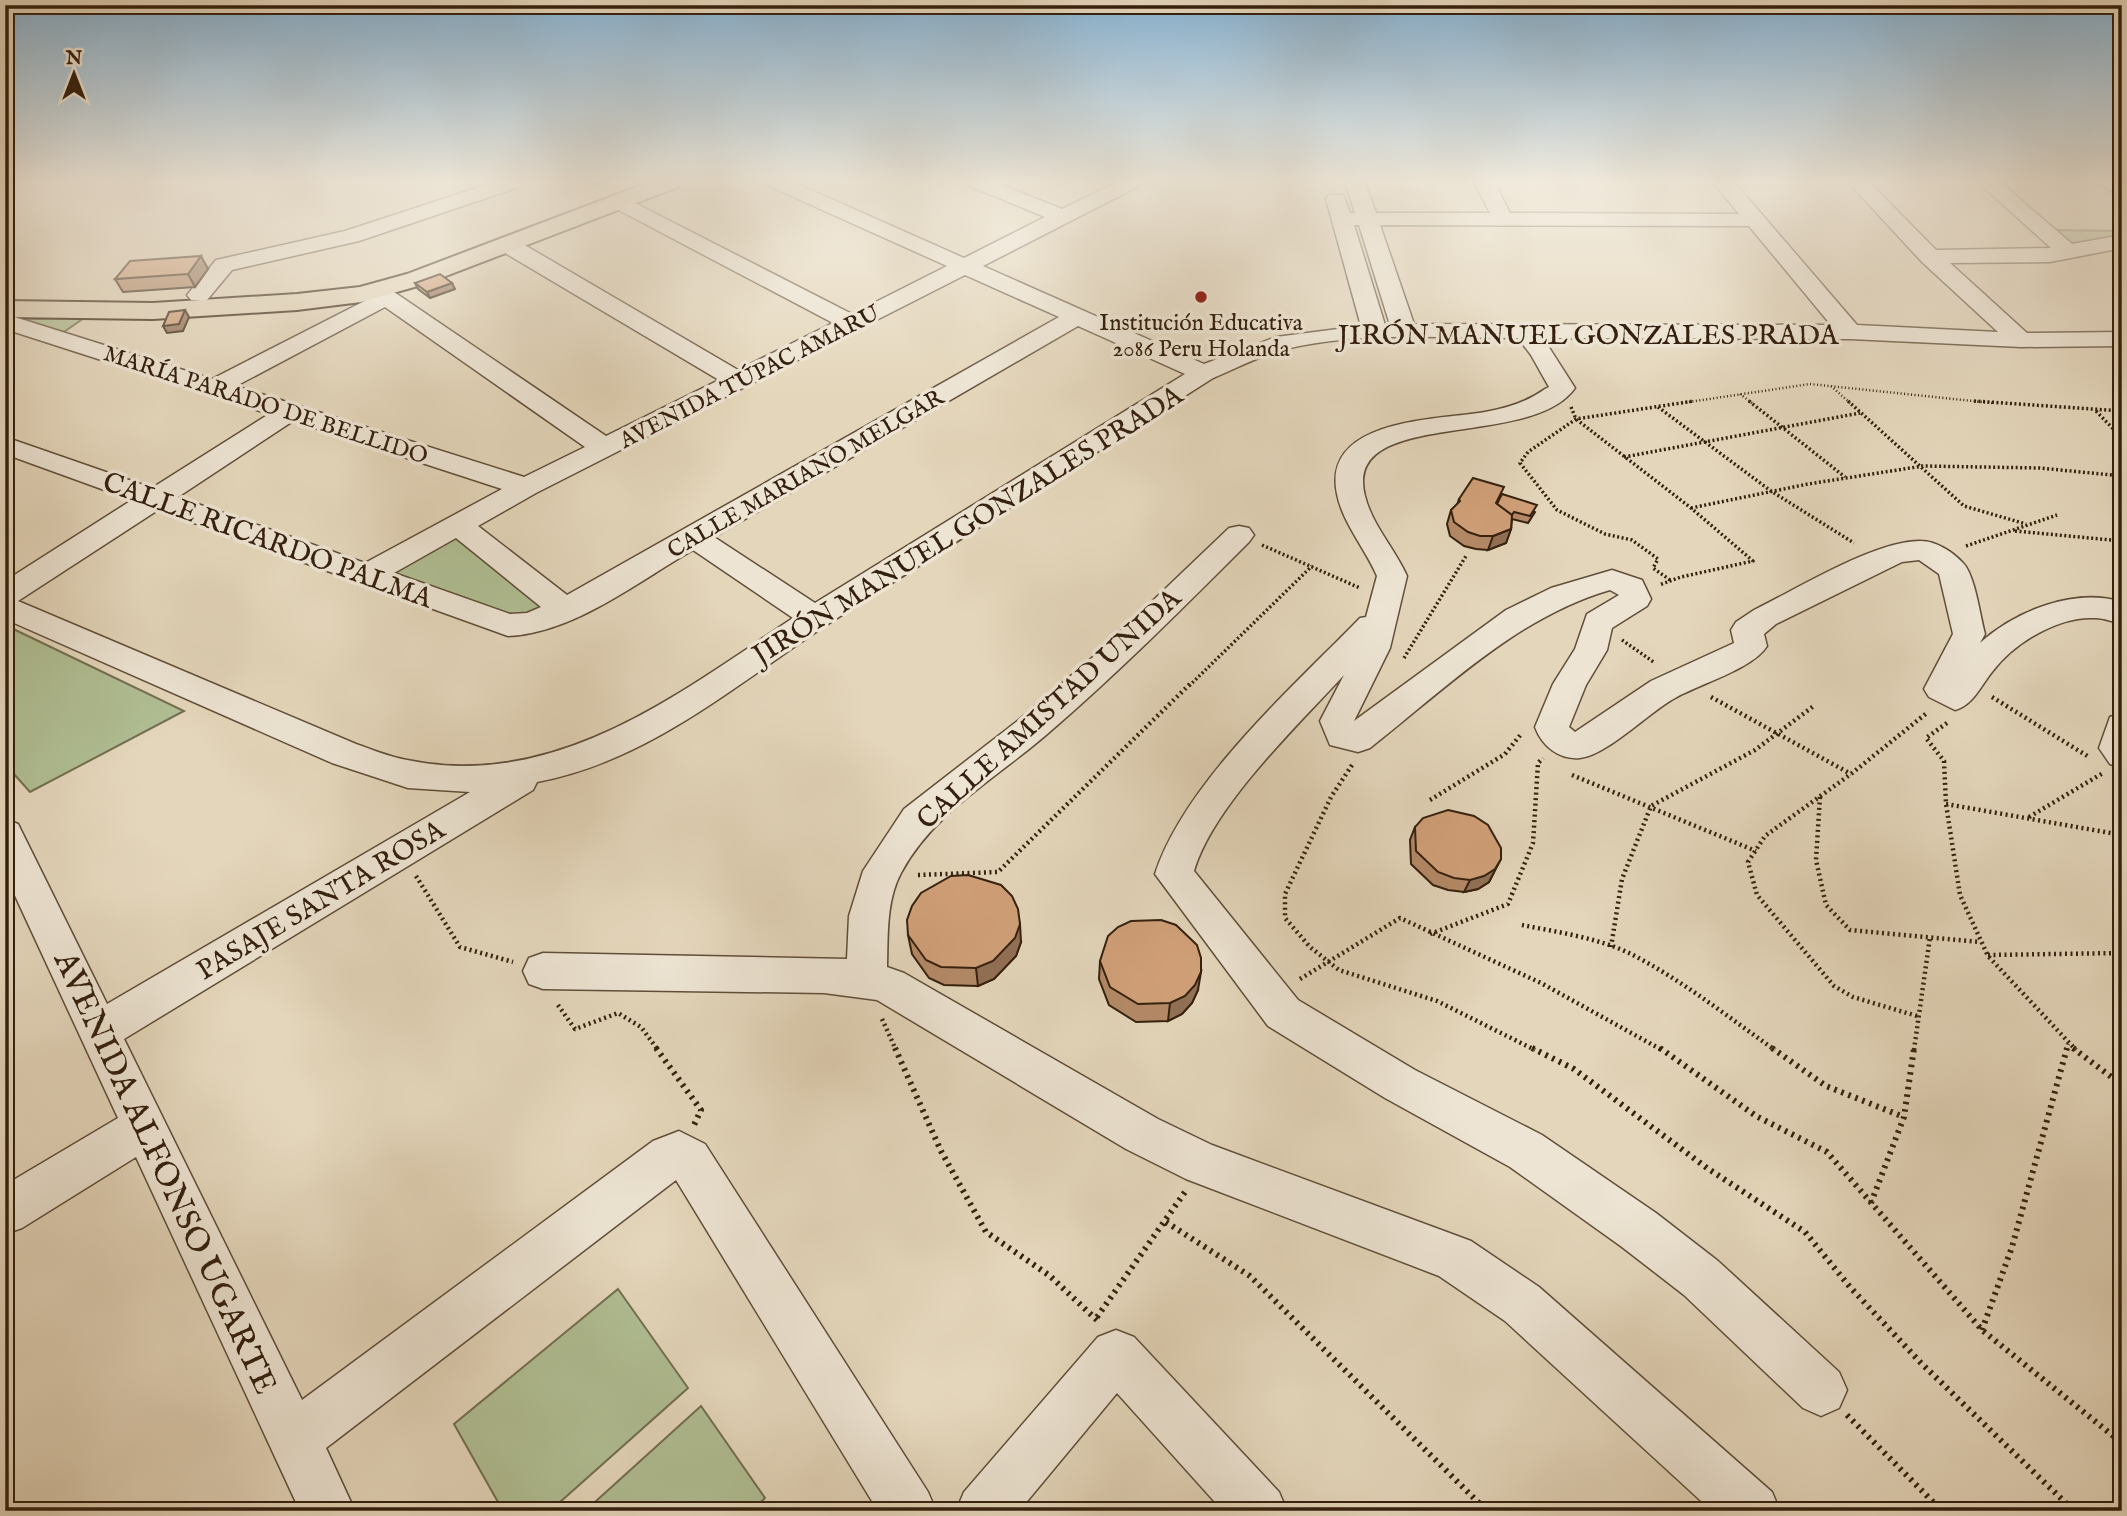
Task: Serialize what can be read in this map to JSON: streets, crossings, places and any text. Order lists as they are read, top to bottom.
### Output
{
  "streets": {
    "street": [
      "JIRÓN MANUEL GONZALES PRADA",
      "AVENIDA TÚPAC AMARU",
      "MARÍA PARADO DE BELLIDO",
      "CALLE MARIANO MELGAR",
      "CALLE RICARDO PALMA",
      "CALLE AMISTAD UNIDA",
      "PASAJE SANTA ROSA",
      "AVENIDA ALFONSO UGARTE"
    ]
  },
  "crossings": [
    ["JIRÓN MANUEL GONZALES PRADA", "PASAJE SANTA ROSA"],
    ["AVENIDA TÚPAC AMARU", "MARÍA PARADO DE BELLIDO"],
    ["AVENIDA TÚPAC AMARU", "CALLE RICARDO PALMA"],
    ["CALLE MARIANO MELGAR", "CALLE RICARDO PALMA"],
    ["PASAJE SANTA ROSA", "AVENIDA ALFONSO UGARTE"]
  ],
  "places": ["Institución Educativa 2086 Peru Holanda"],
  "north": "top"
}
